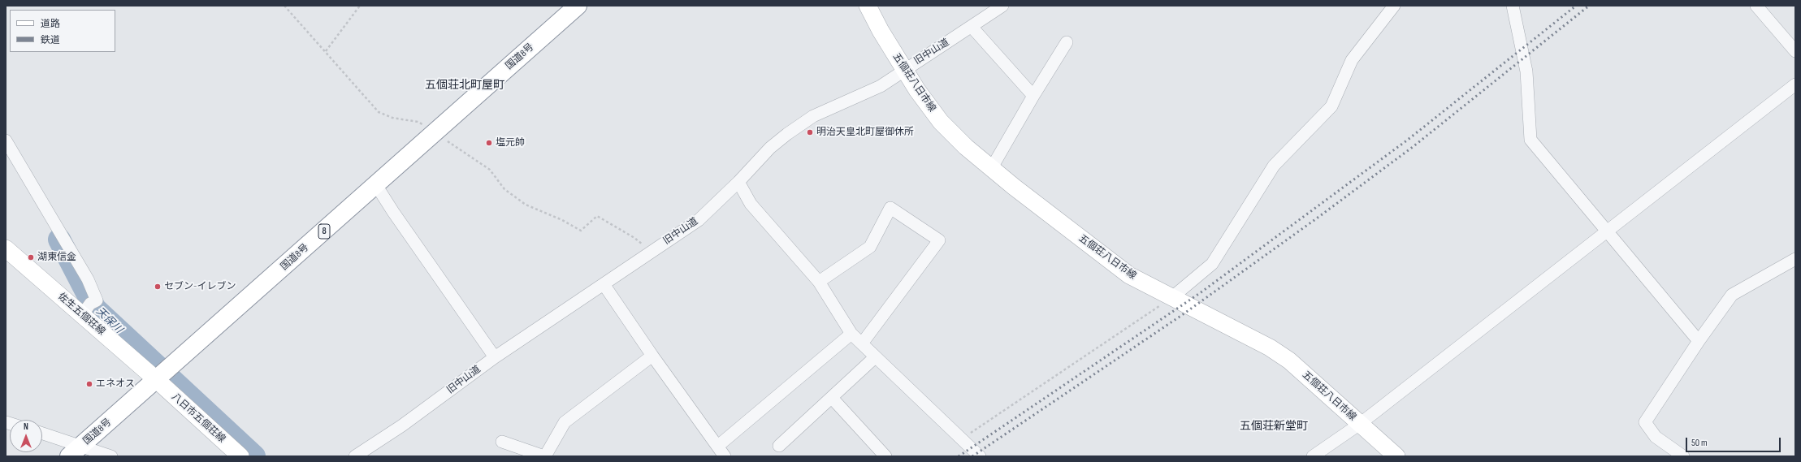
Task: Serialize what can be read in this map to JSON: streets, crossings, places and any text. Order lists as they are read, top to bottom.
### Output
{
  "streets": {
    "highway": ["国道8号", "8"],
    "main road": ["五個荘八日市線", "佐生五個荘線", "八日市五個荘線"],
    "street": ["旧中山道"]
  },
  "crossings": [
    ["旧中山道", "五個荘八日市線"],
    ["国道8号", "佐生五個荘線"],
    ["国道8号", "八日市五個荘線"],
    ["佐生五個荘線", "八日市五個荘線"]
  ],
  "districts": ["五個荘北町屋町", "五個荘新堂町"],
  "water": ["天保川"],
  "places": [
    "明治天皇北町屋御休所",
    "塩元帥",
    "湖東信金",
    "セブン-イレブン",
    "エネオス"
  ],
  "legend": ["道路", "鉄道"],
  "scale_bar": "50 m",
  "north": "top"
}
